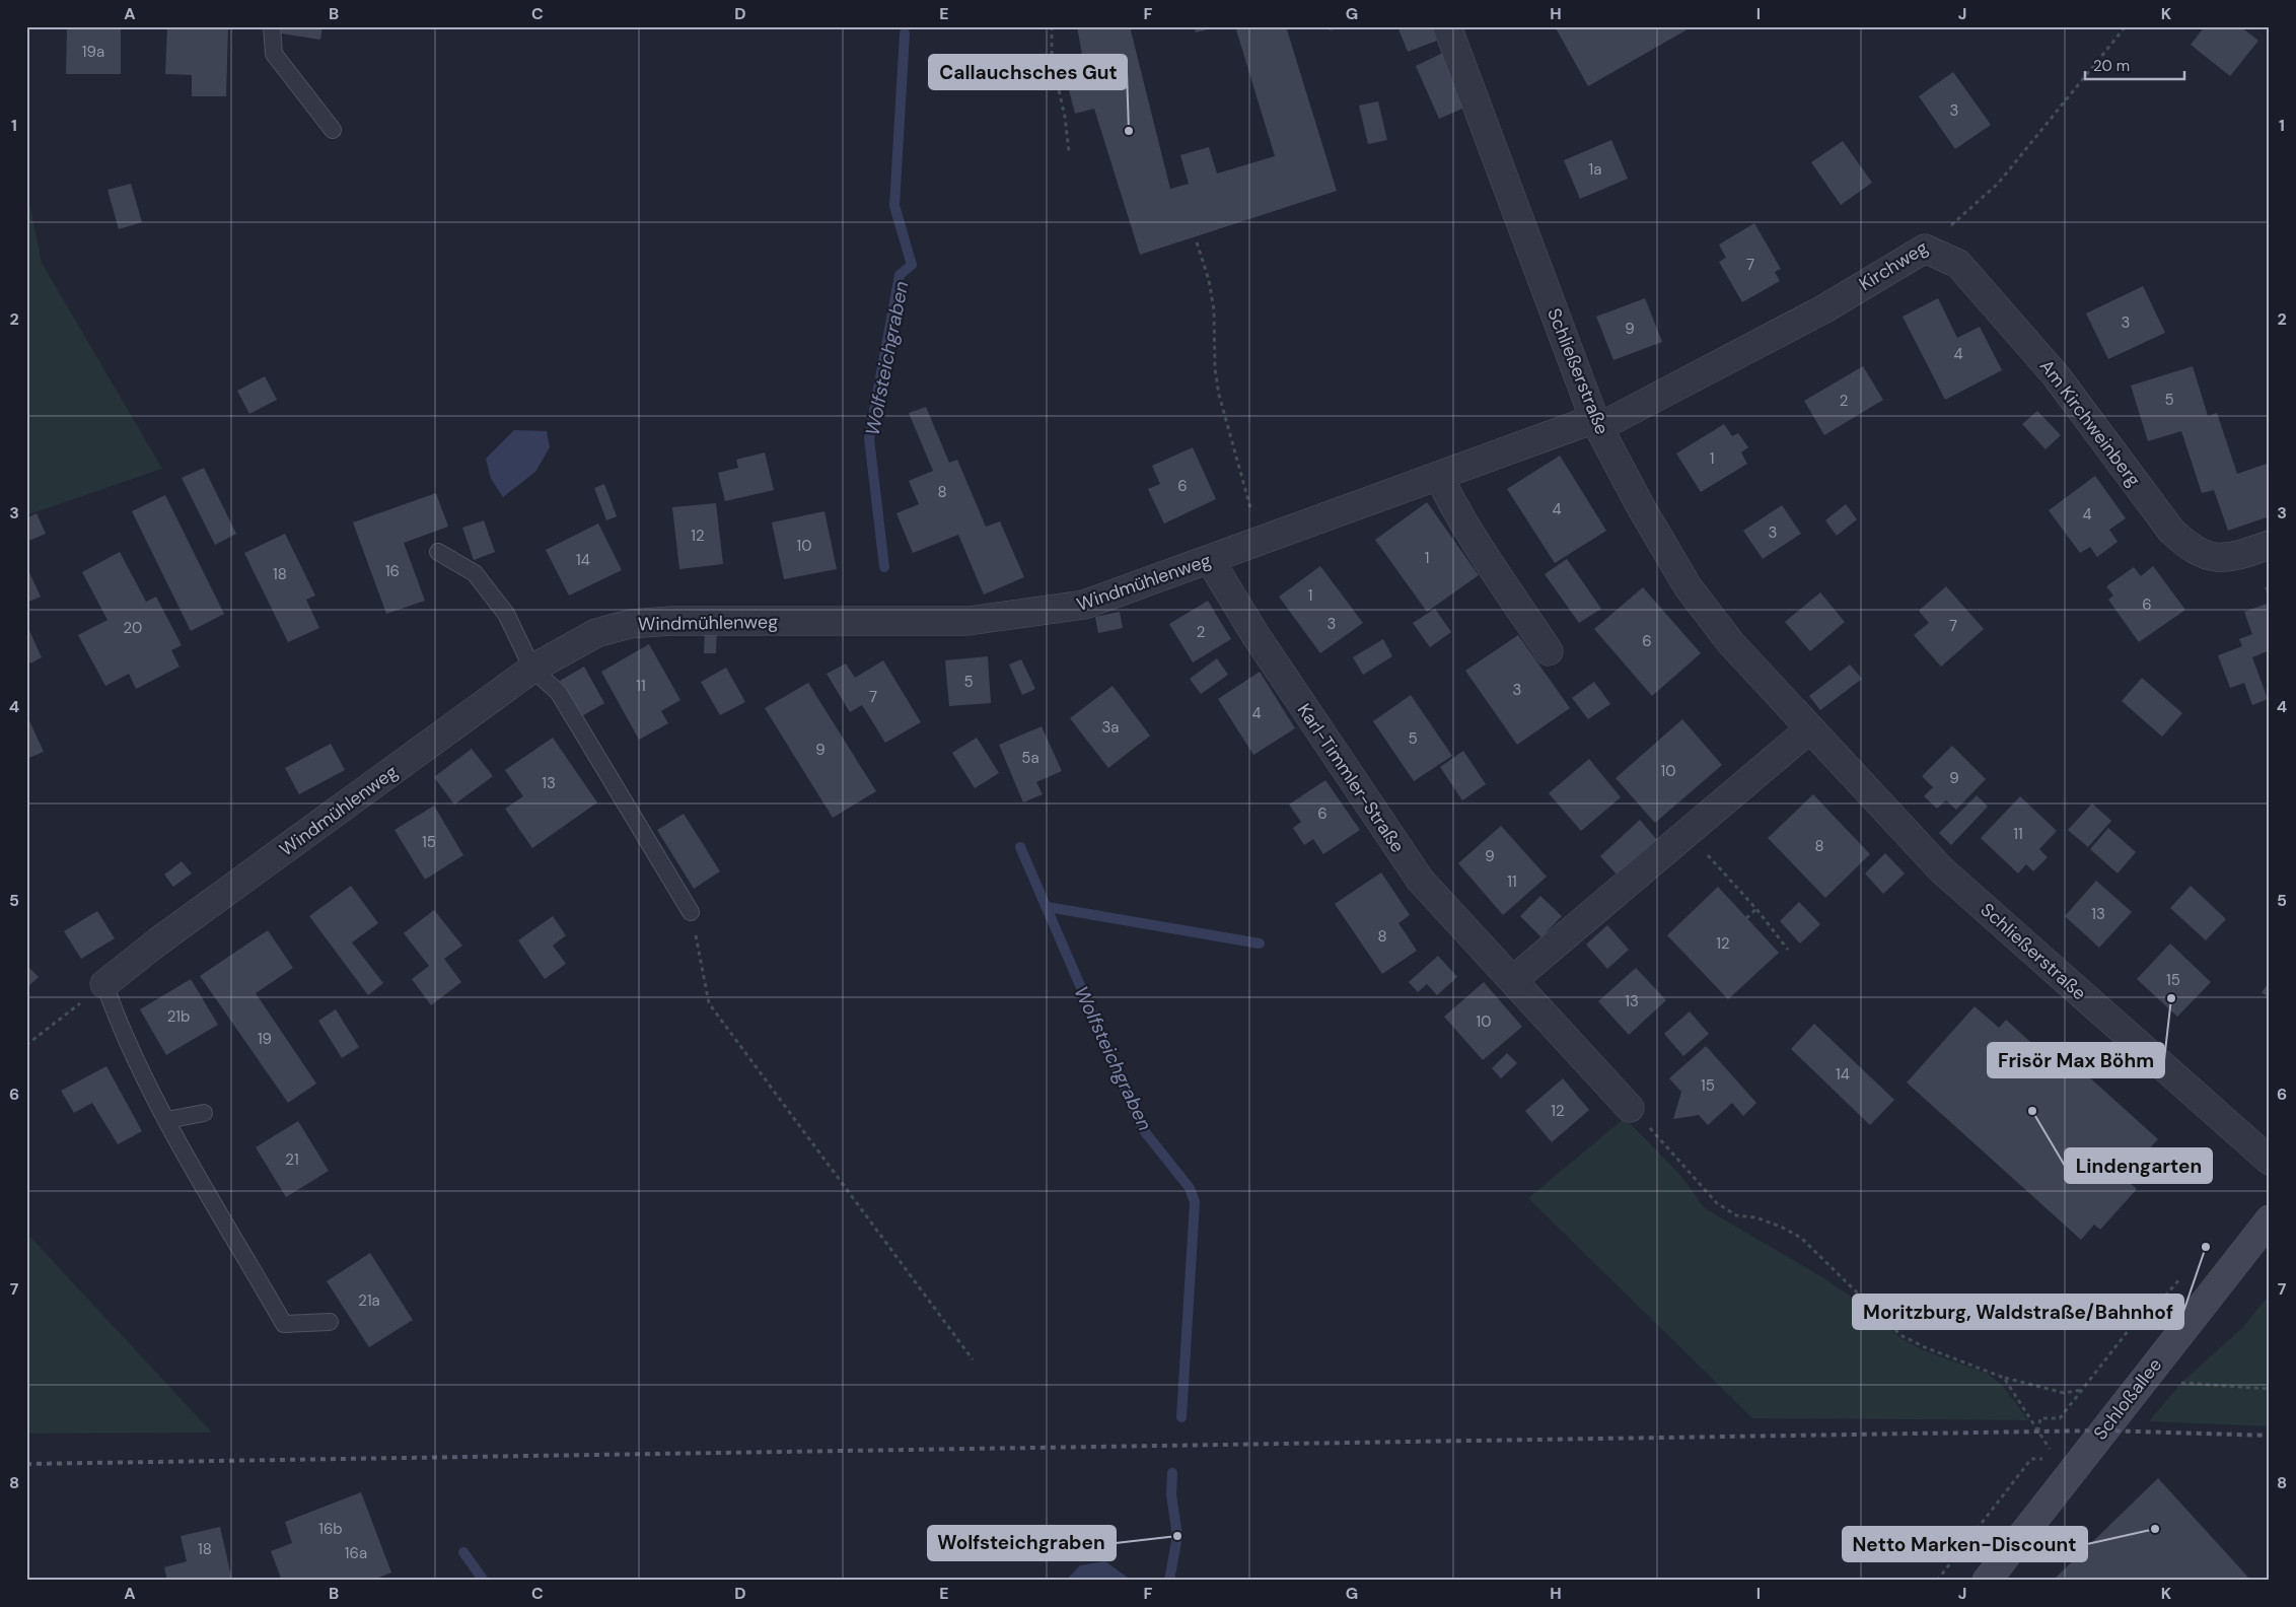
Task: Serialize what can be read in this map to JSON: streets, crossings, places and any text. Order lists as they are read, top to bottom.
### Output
{
  "streets": {
    "main road": ["Schloßallee"],
    "street": [
      "Kirchweg",
      "Schließerstraße",
      "Am Kirchweinberg",
      "Windmühlenweg",
      "Karl-Timmler-Straße"
    ]
  },
  "crossings": [
    ["Kirchweg", "Schließerstraße"],
    ["Kirchweg", "Am Kirchweinberg"],
    ["Kirchweg", "Windmühlenweg"],
    ["Schließerstraße", "Windmühlenweg"],
    ["Windmühlenweg", "Karl-Timmler-Straße"]
  ],
  "water": ["Wolfsteichgraben"],
  "places": [
    "Callauchsches Gut",
    "Frisör Max Böhm",
    "Lindengarten",
    "Moritzburg, Waldstraße/Bahnhof",
    "Netto Marken-Discount",
    "Wolfsteichgraben"
  ],
  "house_numbers": [
    "19a",
    "3",
    "1a",
    "7",
    "3",
    "9",
    "4",
    "5",
    "2",
    "1",
    "6",
    "8",
    "4",
    "4",
    "3",
    "12",
    "10",
    "1",
    "14",
    "16",
    "18",
    "1",
    "6",
    "3",
    "7",
    "20",
    "2",
    "6",
    "5",
    "11",
    "3",
    "7",
    "4",
    "3a",
    "5",
    "9",
    "5a",
    "10",
    "9",
    "13",
    "6",
    "11",
    "15",
    "8",
    "9",
    "11",
    "13",
    "8",
    "12",
    "15",
    "13",
    "21b",
    "10",
    "19",
    "14",
    "15",
    "12",
    "21",
    "21a",
    "16b",
    "18",
    "16a"
  ],
  "scale_bar": "20 m",
  "grid": {
    "columns": [
      "A",
      "B",
      "C",
      "D",
      "E",
      "F",
      "G",
      "H",
      "I",
      "J",
      "K"
    ],
    "rows": [
      "1",
      "2",
      "3",
      "4",
      "5",
      "6",
      "7",
      "8"
    ]
  }
}
